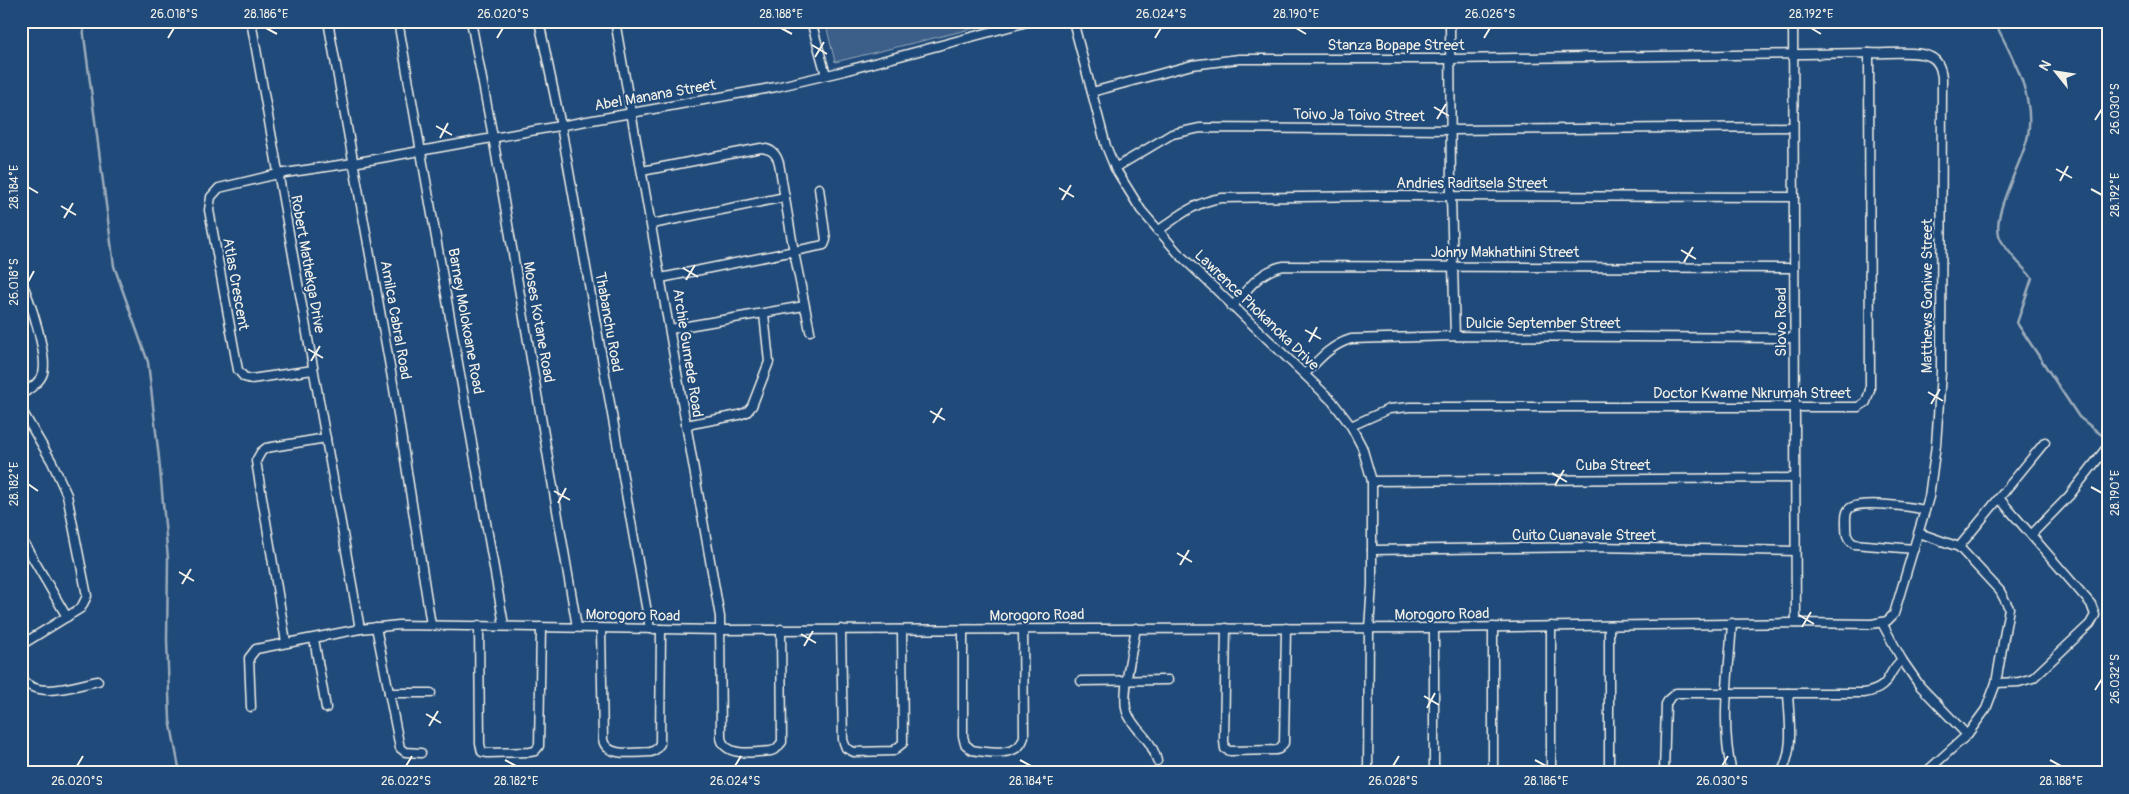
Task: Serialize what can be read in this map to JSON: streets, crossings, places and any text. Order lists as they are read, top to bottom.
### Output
{
  "streets": {
    "street": [
      "Stanza Bopape Street",
      "Abel Manana Street",
      "Toivo Ja Toivo Street",
      "Andries Raditsela Street",
      "Johny Makhathini Street",
      "Robert Mathekga Drive",
      "Atlas Crescent",
      "Matthews Goniwe Street",
      "Lawrence Phokanoka Drive",
      "Amilca Cabral Road",
      "Barney Molokoane Road",
      "Moses Kotane Road",
      "Thabanchu Road",
      "Slovo Road",
      "Dulcie September Street",
      "Archie Gumede Road",
      "Doctor Kwame Nkrumah Street",
      "Cuba Street",
      "Cuito Cuanavale Street",
      "Morogoro Road"
    ]
  },
  "crossings": [
    ["Stanza Bopape Street", "Matthews Goniwe Street"],
    ["Stanza Bopape Street", "Lawrence Phokanoka Drive"],
    ["Stanza Bopape Street", "Slovo Road"],
    ["Stanza Bopape Street", "Doctor Kwame Nkrumah Street"],
    ["Abel Manana Street", "Robert Mathekga Drive"],
    ["Abel Manana Street", "Atlas Crescent"],
    ["Abel Manana Street", "Amilca Cabral Road"],
    ["Abel Manana Street", "Barney Molokoane Road"],
    ["Abel Manana Street", "Moses Kotane Road"],
    ["Abel Manana Street", "Thabanchu Road"],
    ["Abel Manana Street", "Archie Gumede Road"],
    ["Toivo Ja Toivo Street", "Lawrence Phokanoka Drive"],
    ["Toivo Ja Toivo Street", "Slovo Road"],
    ["Andries Raditsela Street", "Lawrence Phokanoka Drive"],
    ["Andries Raditsela Street", "Slovo Road"],
    ["Johny Makhathini Street", "Lawrence Phokanoka Drive"],
    ["Johny Makhathini Street", "Slovo Road"],
    ["Robert Mathekga Drive", "Atlas Crescent"],
    ["Robert Mathekga Drive", "Morogoro Road"],
    ["Matthews Goniwe Street", "Morogoro Road"],
    ["Lawrence Phokanoka Drive", "Dulcie September Street"],
    ["Lawrence Phokanoka Drive", "Doctor Kwame Nkrumah Street"],
    ["Lawrence Phokanoka Drive", "Cuba Street"],
    ["Lawrence Phokanoka Drive", "Cuito Cuanavale Street"],
    ["Lawrence Phokanoka Drive", "Morogoro Road"],
    ["Amilca Cabral Road", "Morogoro Road"],
    ["Barney Molokoane Road", "Morogoro Road"],
    ["Moses Kotane Road", "Morogoro Road"],
    ["Thabanchu Road", "Morogoro Road"],
    ["Slovo Road", "Dulcie September Street"],
    ["Slovo Road", "Doctor Kwame Nkrumah Street"],
    ["Slovo Road", "Cuba Street"],
    ["Slovo Road", "Cuito Cuanavale Street"],
    ["Slovo Road", "Morogoro Road"],
    ["Archie Gumede Road", "Morogoro Road"]
  ],
  "north": "top left",
  "coordinates": [
    "26.018°S",
    "28.186°E",
    "26.020°S",
    "28.188°E",
    "26.024°S",
    "28.190°E",
    "26.026°S",
    "28.192°E",
    "26.030°S",
    "28.184°E",
    "28.182°E",
    "26.032°S",
    "26.022°S",
    "26.028°S"
  ]
}
